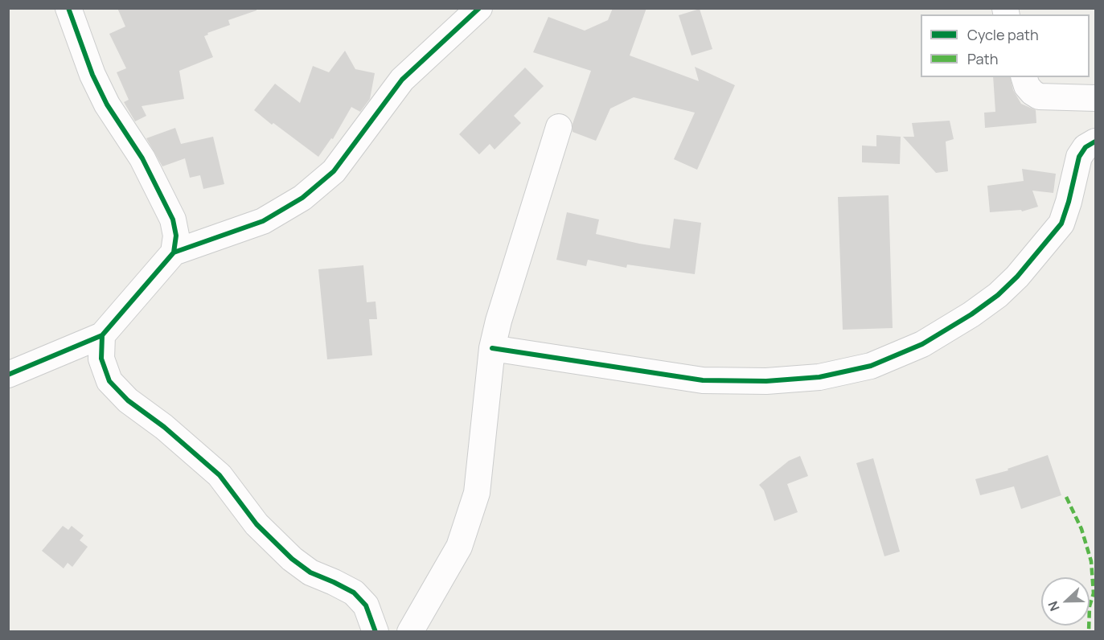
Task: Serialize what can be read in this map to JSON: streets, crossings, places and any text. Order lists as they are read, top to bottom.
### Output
{
  "legend": ["Cycle path", "Path"],
  "north": "left"
}
